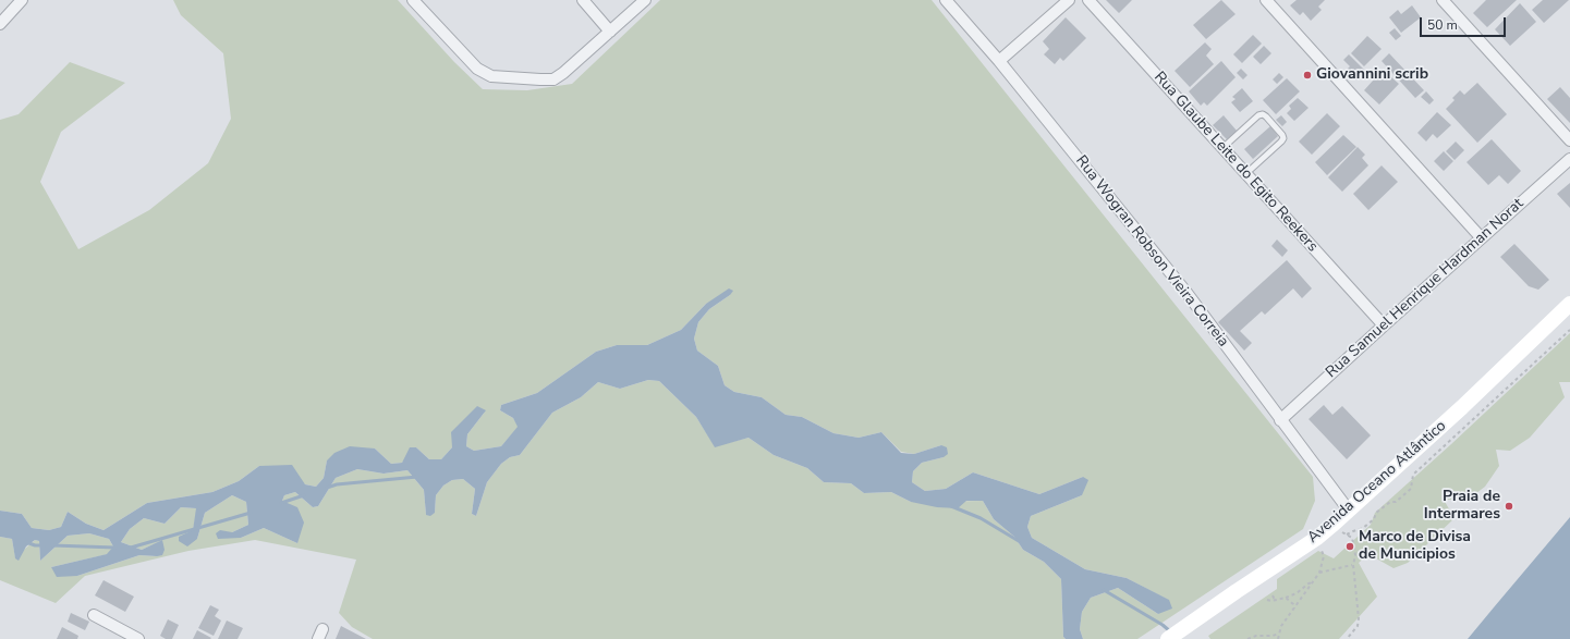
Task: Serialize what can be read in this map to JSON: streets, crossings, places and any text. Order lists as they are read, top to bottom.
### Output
{
  "streets": {
    "main road": ["Avenida Oceano Atlântico"],
    "street": ["Rua Glaube Leite do Egito Reekers", "Rua Wogran Robson Vieira Correia", "Rua Samuel Henrique Hardman Norat"]
  },
  "crossings": [
    ["Rua Glaube Leite do Egito Reekers", "Rua Samuel Henrique Hardman Norat"],
    ["Rua Wogran Robson Vieira Correia", "Rua Samuel Henrique Hardman Norat"],
    ["Rua Wogran Robson Vieira Correia", "Avenida Oceano Atlântico"]
  ],
  "places": ["Giovannini scrib", "Praia de Intermares", "Marco de Divisa de Municipios"],
  "scale_bar": "50 m"
}
